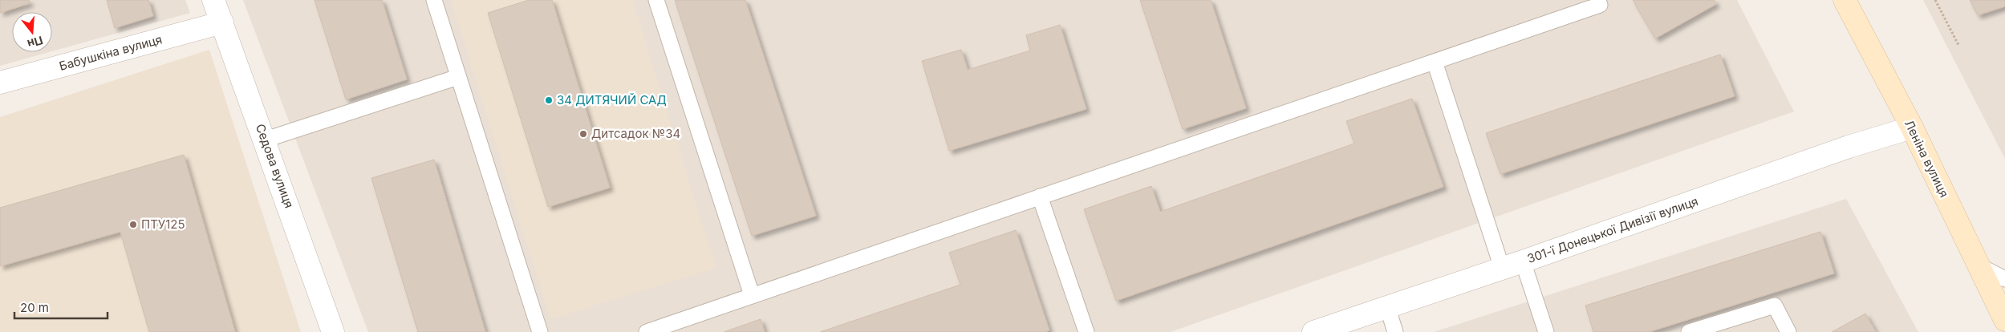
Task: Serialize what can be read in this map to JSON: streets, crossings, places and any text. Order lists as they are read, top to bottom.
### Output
{
  "streets": {
    "main road": ["Леніна вулиця"],
    "street": ["Бабушкіна вулиця", "Седова вулиця", "301-ї Донецької Дивізії вулиця"]
  },
  "crossings": [
    ["Бабушкіна вулиця", "Седова вулиця"],
    ["Леніна вулиця", "301-ї Донецької Дивізії вулиця"]
  ],
  "places": ["34 ДИТЯЧИЙ САД", "Дитсадок №34", "ПТУ125"],
  "scale_bar": "20 m",
  "north": "bottom"
}
